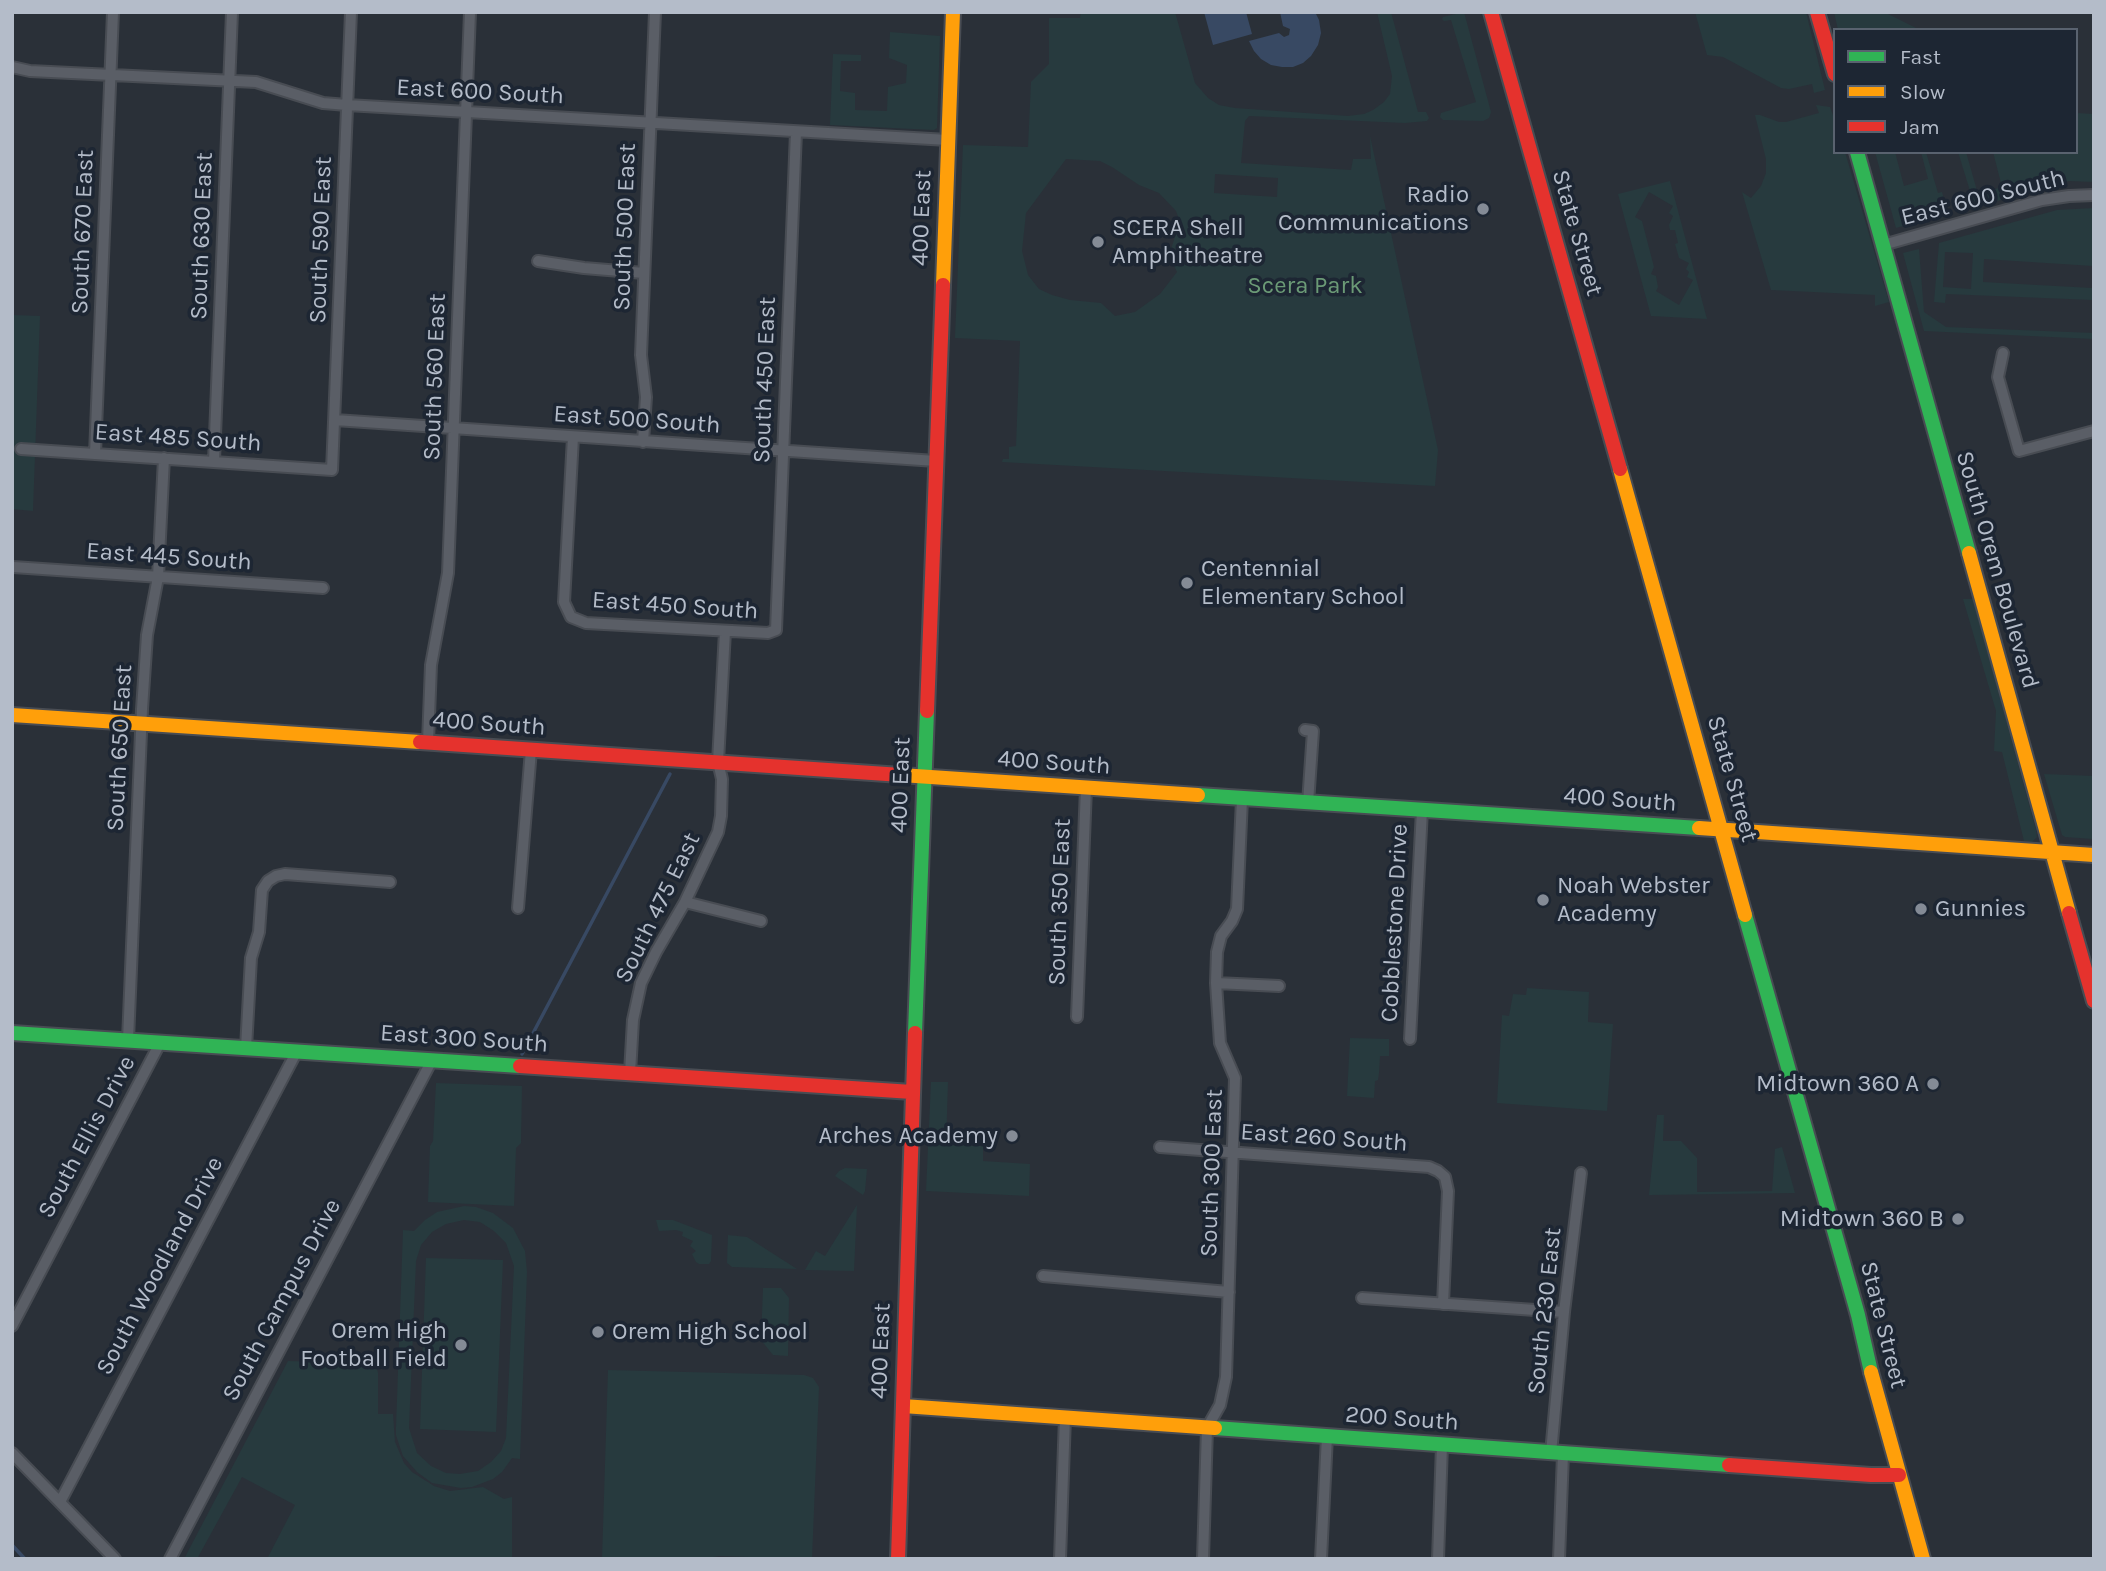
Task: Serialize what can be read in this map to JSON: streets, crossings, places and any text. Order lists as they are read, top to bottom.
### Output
{
  "streets": {
    "street": [
      "East 600 South",
      "400 East",
      "South 500 East",
      "South 670 East",
      "State Street",
      "South 630 East",
      "South 590 East",
      "South 560 East",
      "South 450 East",
      "East 500 South",
      "East 485 South",
      "East 445 South",
      "South Orem Boulevard",
      "East 450 South",
      "400 South",
      "South 650 East",
      "South 350 East",
      "South 475 East",
      "Cobblestone Drive",
      "East 300 South",
      "South Ellis Drive",
      "East 260 South",
      "South 300 East",
      "South Woodland Drive",
      "South Campus Drive",
      "South 230 East",
      "200 South"
    ]
  },
  "crossings": [
    ["East 600 South", "400 East"],
    ["East 600 South", "South 500 East"],
    ["East 600 South", "South 670 East"],
    ["East 600 South", "South 630 East"],
    ["East 600 South", "South 590 East"],
    ["East 600 South", "South 560 East"],
    ["East 600 South", "South 450 East"],
    ["East 600 South", "South Orem Boulevard"],
    ["400 East", "East 500 South"],
    ["400 East", "400 South"],
    ["400 East", "East 300 South"],
    ["400 East", "200 South"],
    ["South 500 East", "East 500 South"],
    ["South 670 East", "East 485 South"],
    ["State Street", "400 South"],
    ["State Street", "200 South"],
    ["South 630 East", "East 485 South"],
    ["South 590 East", "East 500 South"],
    ["South 590 East", "East 485 South"],
    ["South 560 East", "East 500 South"],
    ["South 560 East", "400 South"],
    ["South 450 East", "East 500 South"],
    ["South 450 East", "East 450 South"],
    ["East 500 South", "East 450 South"],
    ["East 485 South", "South 650 East"],
    ["East 445 South", "South 650 East"],
    ["South Orem Boulevard", "400 South"],
    ["East 450 South", "South 475 East"],
    ["400 South", "South 650 East"],
    ["400 South", "South 350 East"],
    ["400 South", "South 475 East"],
    ["400 South", "Cobblestone Drive"],
    ["400 South", "South 300 East"],
    ["South 650 East", "East 300 South"],
    ["South 475 East", "East 300 South"],
    ["East 300 South", "South Ellis Drive"],
    ["East 300 South", "South Woodland Drive"],
    ["East 300 South", "South Campus Drive"],
    ["East 260 South", "South 300 East"],
    ["South 300 East", "200 South"],
    ["South 230 East", "200 South"]
  ],
  "parks": ["Scera Park"],
  "places": [
    "Radio Communications",
    "SCERA Shell Amphitheatre",
    "Centennial Elementary School",
    "Noah Webster Academy",
    "Gunnies",
    "Midtown 360 A",
    "Arches Academy",
    "Midtown 360 B",
    "Orem High School",
    "Orem High Football Field"
  ],
  "legend": ["Fast", "Slow", "Jam"]
}
